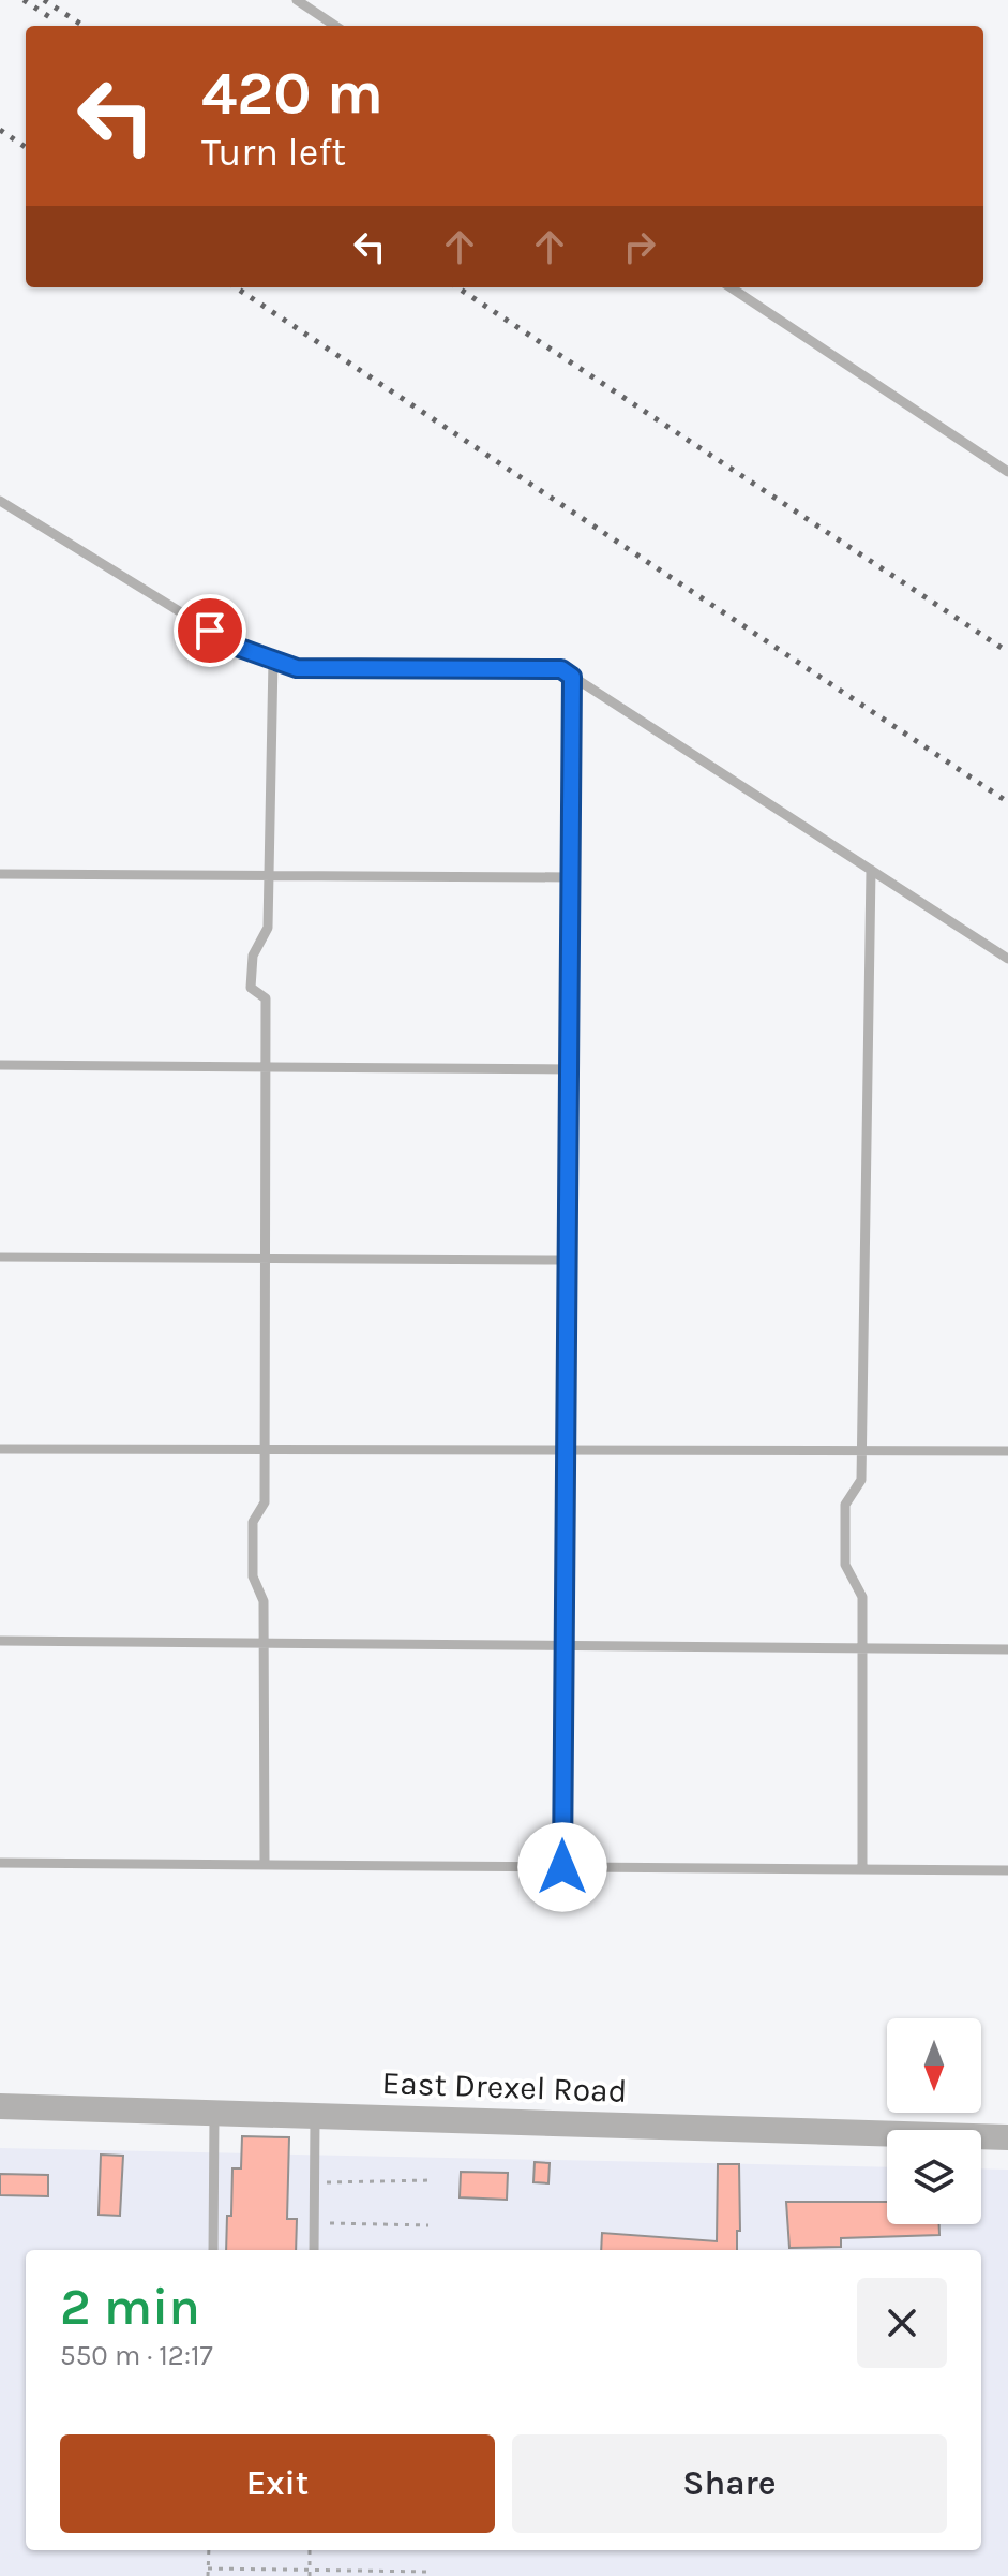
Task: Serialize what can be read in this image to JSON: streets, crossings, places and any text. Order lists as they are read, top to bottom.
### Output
{
  "streets": {
    "street": ["East Drexel Road"]
  },
  "north": "bottom",
  "page": {
    "turn": ["420 m", "Turn left"],
    "heading": ["2 min", "550 m · 12:17"],
    "buttons": ["Exit", "Share"]
  }
}
